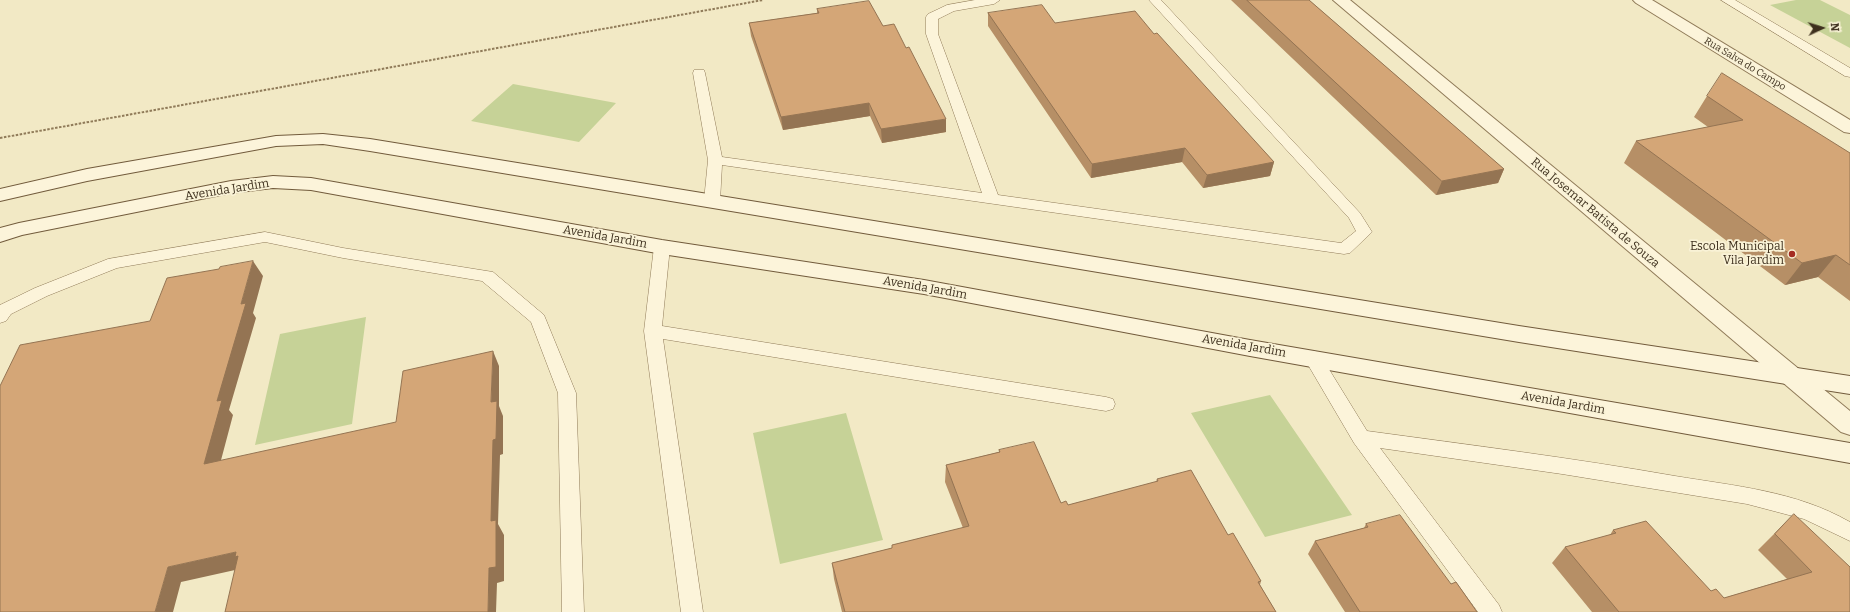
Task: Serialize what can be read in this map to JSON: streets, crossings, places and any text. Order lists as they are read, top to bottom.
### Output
{
  "streets": {
    "street": ["Rua Salva do Campo", "Avenida Jardim", "Rua Josemar Batista de Souza"]
  },
  "places": ["Escola Municipal Vila Jardim"],
  "north": "right"
}
